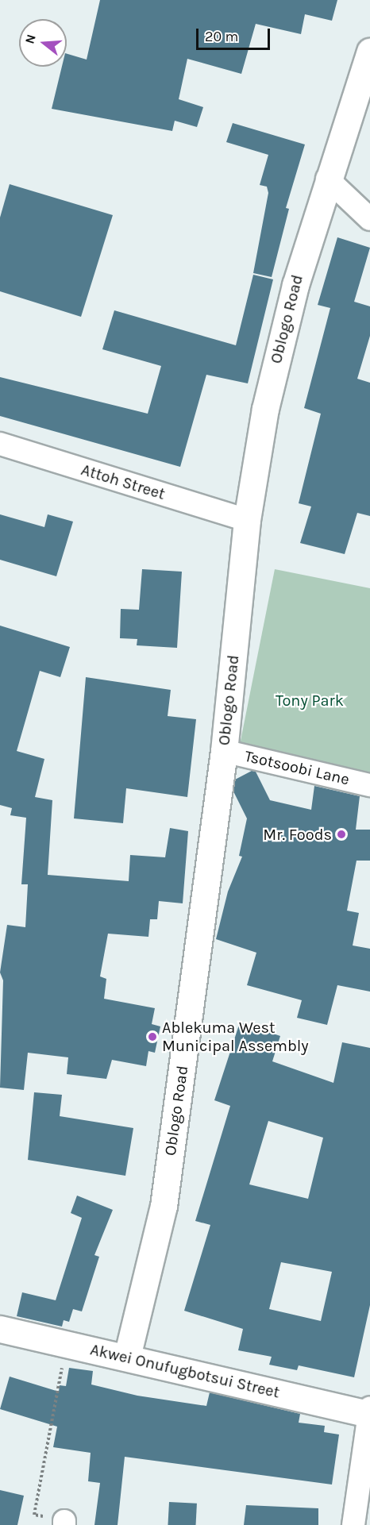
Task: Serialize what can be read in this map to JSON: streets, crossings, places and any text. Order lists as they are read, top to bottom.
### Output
{
  "streets": {
    "main road": ["Oblogo Road", "Akwei Onufugbotsui Street"],
    "street": ["Attoh Street", "Tsotsoobi Lane"]
  },
  "crossings": [
    ["Oblogo Road", "Attoh Street"],
    ["Oblogo Road", "Tsotsoobi Lane"],
    ["Oblogo Road", "Akwei Onufugbotsui Street"]
  ],
  "parks": ["Tony Park"],
  "places": ["Mr. Foods", "Ablekuma West Municipal Assembly"],
  "scale_bar": "20 m",
  "north": "left"
}
